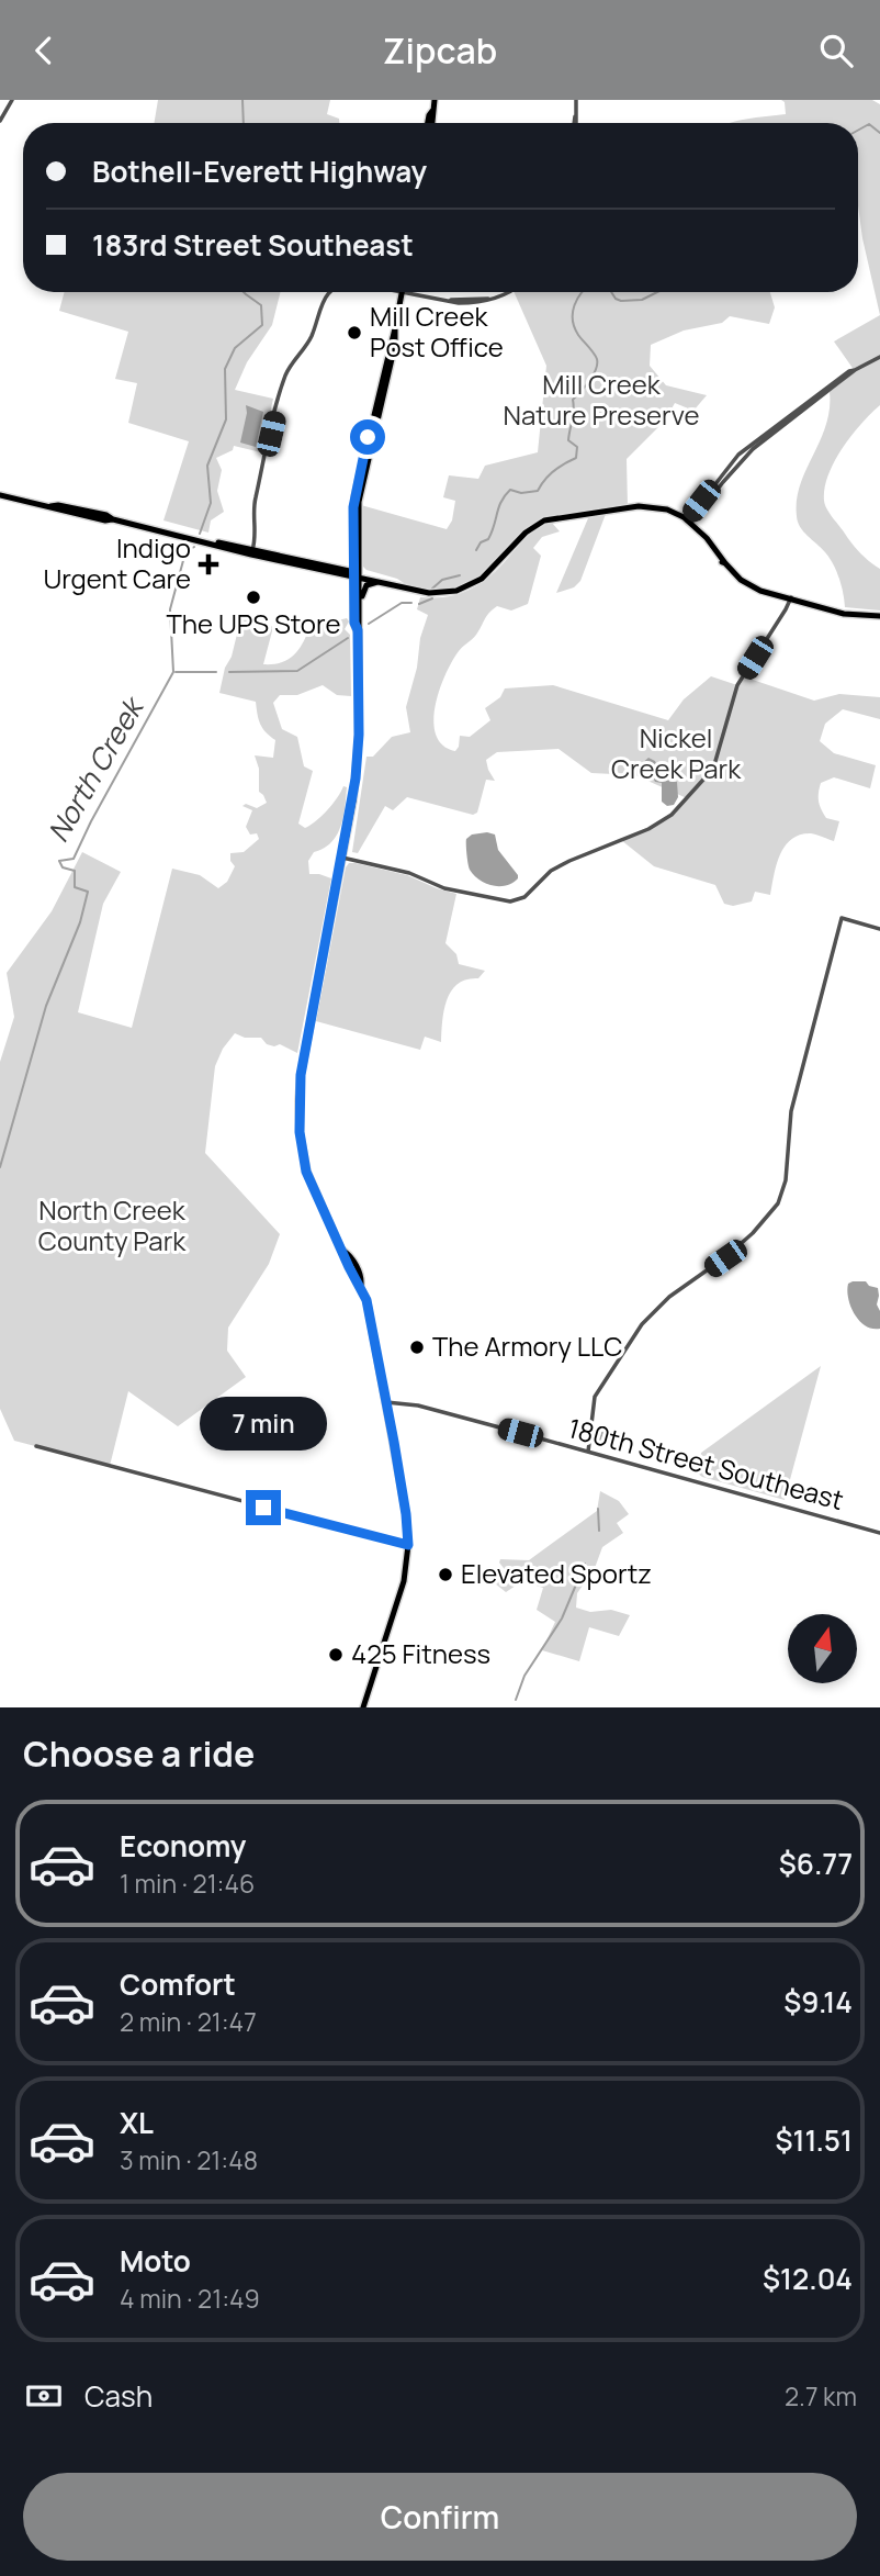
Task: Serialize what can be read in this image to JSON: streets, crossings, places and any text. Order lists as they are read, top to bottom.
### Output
{
  "streets": {
    "street": ["180th Street Southeast"]
  },
  "water": ["North Creek"],
  "parks": ["Mill Creek Nature Preserve", "Nickel Creek Park", "North Creek County Park"],
  "places": {
    "other": [
      "Mill Creek Post Office",
      "The UPS Store",
      "The Armory LLC",
      "Elevated Sportz",
      "425 Fitness"
    ],
    "health": ["Indigo Urgent Care"]
  },
  "north": "top",
  "page": {
    "header": "Zipcab",
    "banner": ["Bothell-Everett Highway", "183rd Street Southeast"],
    "bubble": "7 min",
    "heading": "Choose a ride",
    "list": [
      {
        "name": "Economy",
        "note": "1 min · 21:46",
        "value": "$6.77"
      },
      {
        "name": "Comfort",
        "note": "2 min · 21:47",
        "value": "$9.14"
      },
      {
        "name": "XL",
        "note": "3 min · 21:48",
        "value": "$11.51"
      },
      {
        "name": "Moto",
        "note": "4 min · 21:49",
        "value": "$12.04"
      }
    ],
    "pay": ["Cash", "2.7 km"],
    "buttons": "Confirm"
  }
}
